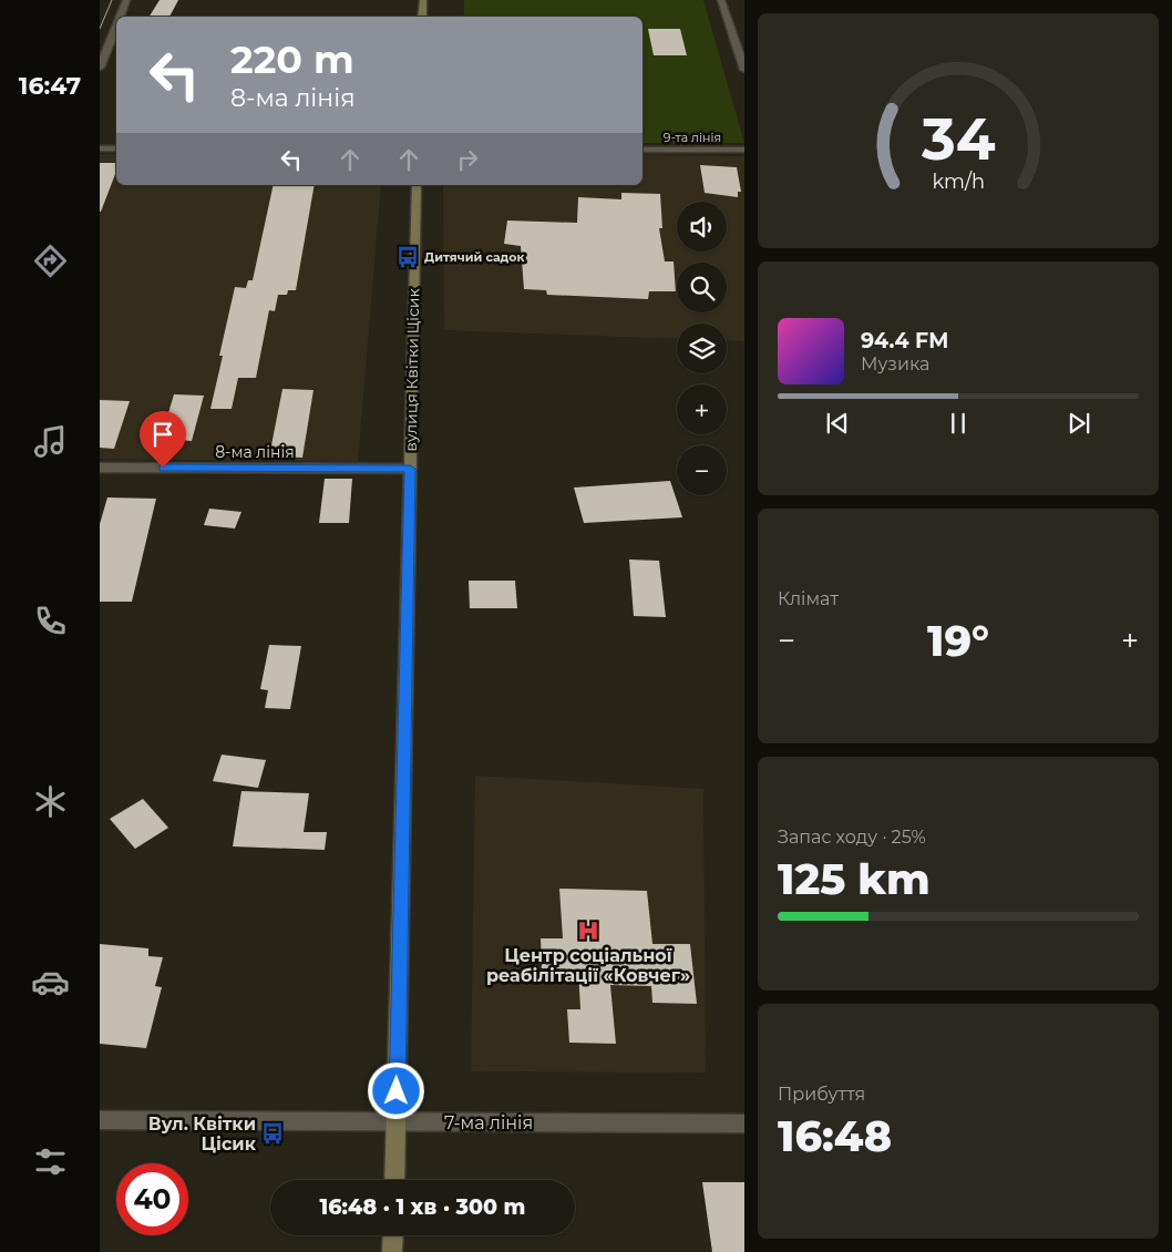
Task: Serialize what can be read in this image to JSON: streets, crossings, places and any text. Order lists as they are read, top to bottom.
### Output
{
  "streets": {
    "street": [
      "9-та лінія",
      "вулиця Квітки Цісик",
      "8-ма лінія",
      "7-ма лінія"
    ]
  },
  "crossings": [
    ["вулиця Квітки Цісик", "8-ма лінія"],
    ["вулиця Квітки Цісик", "7-ма лінія"]
  ],
  "places": {
    "bus stop": ["Дитячий садок", "Вул. Квітки Цісик"],
    "hospital": ["Центр соціальної реабілітації «Ковчег»"]
  },
  "page": {
    "tabs": "16:47",
    "turn": ["220 m", "8-ма лінія"],
    "map_buttons": ["+", "−"],
    "song": ["94.4 FM", "Музика"],
    "tile": [
      "Клімат",
      ["Запас ходу · 25%", "125 km"],
      ["Прибуття", "16:48"]
    ],
    "heat": ["−", "19°", "+"],
    "limit": "40",
    "trip": "16:48 · 1 хв · 300 m",
    "gauge": ["34", "km/h"]
  }
}
